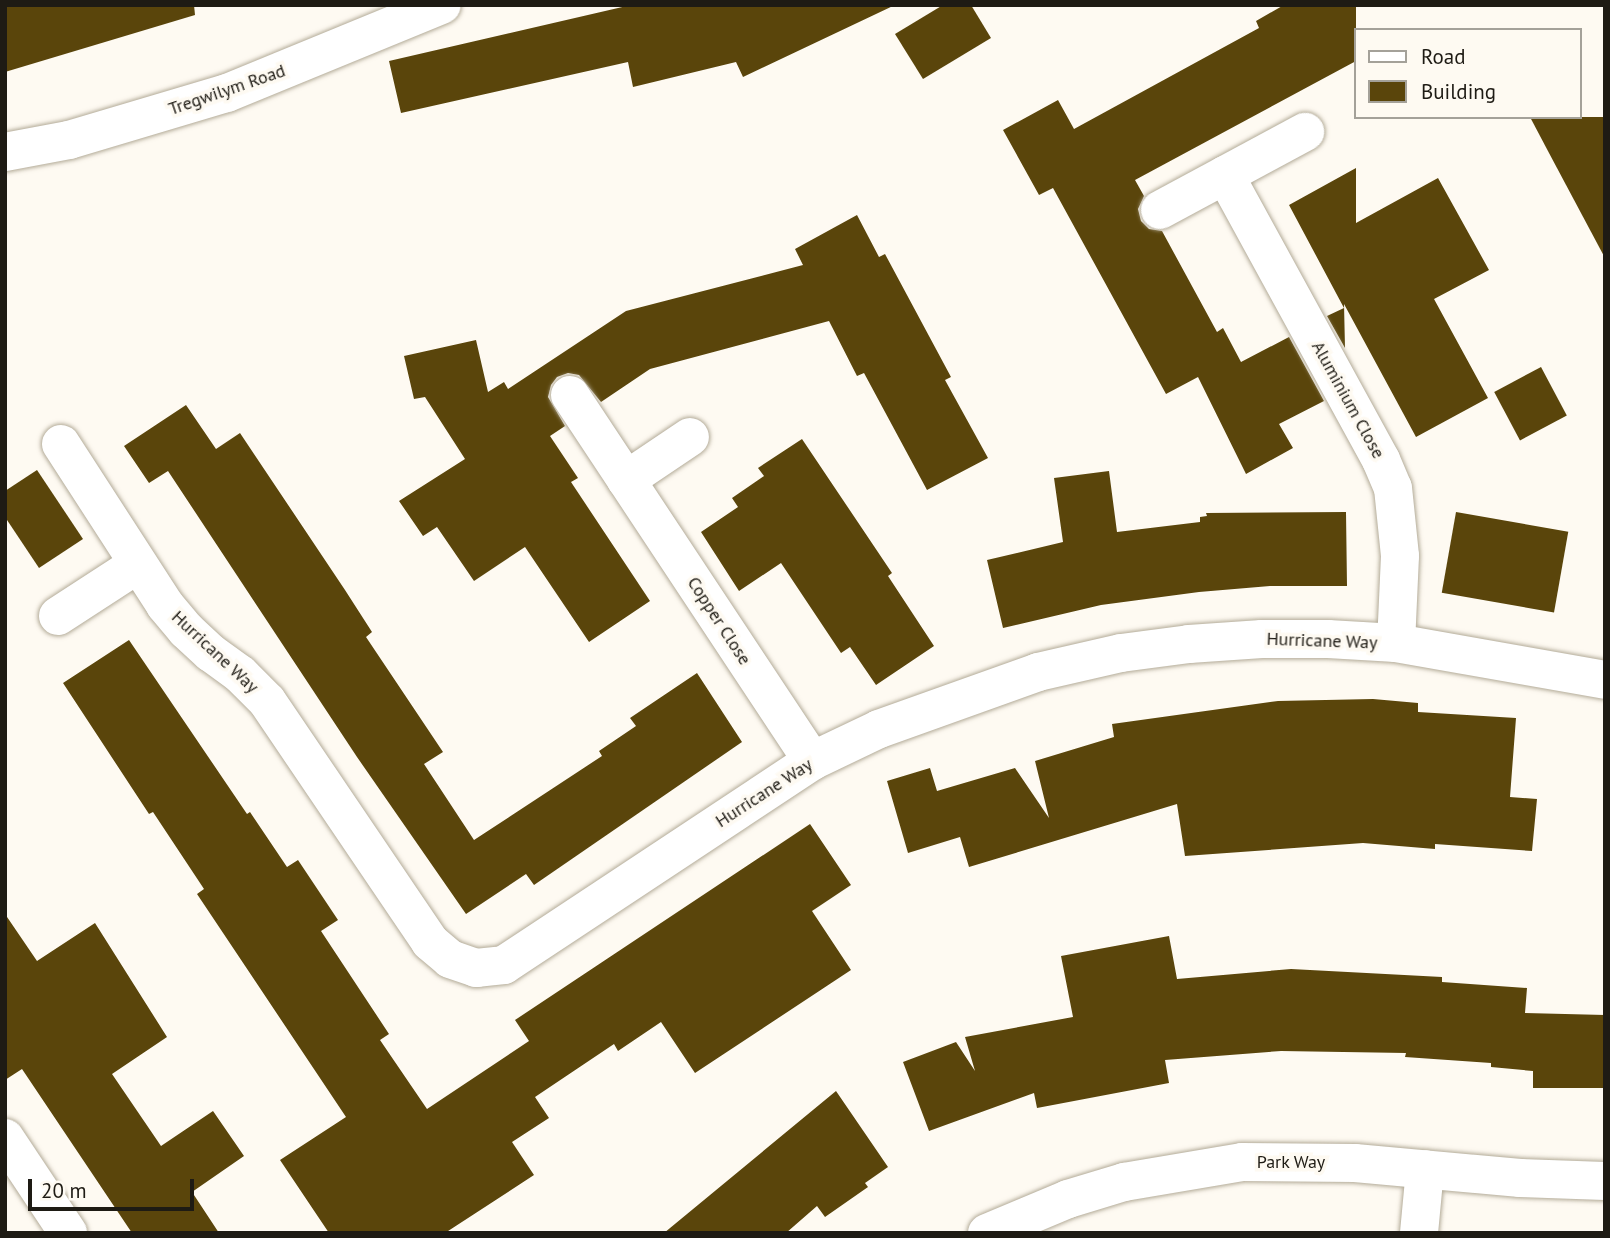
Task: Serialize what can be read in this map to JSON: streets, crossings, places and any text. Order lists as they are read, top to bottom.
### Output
{
  "streets": {
    "street": [
      "Tregwilym Road",
      "Aluminium Close",
      "Copper Close",
      "Hurricane Way",
      "Park Way"
    ]
  },
  "crossings": [
    ["Aluminium Close", "Hurricane Way"],
    ["Copper Close", "Hurricane Way"]
  ],
  "legend": ["Road", "Building"],
  "scale_bar": "20 m"
}
